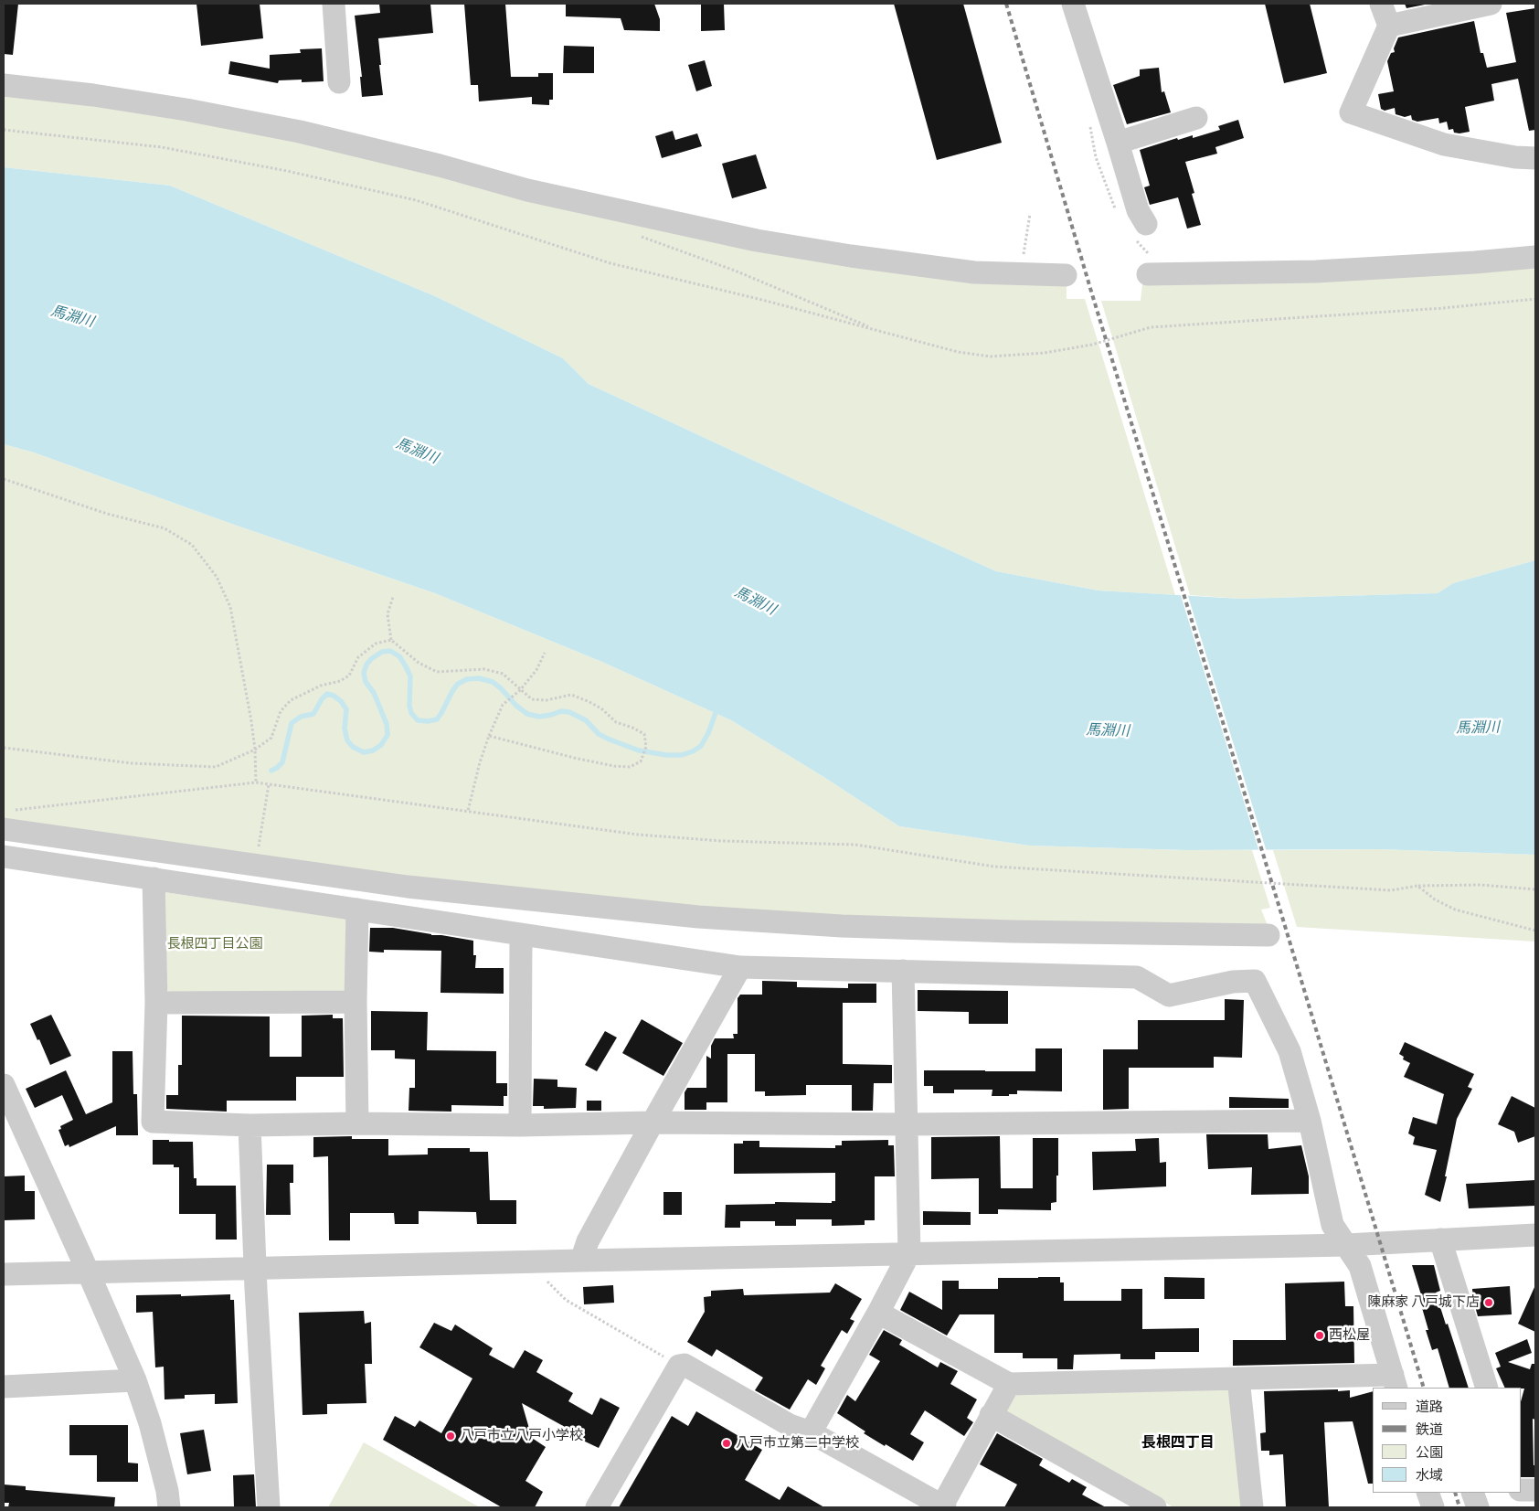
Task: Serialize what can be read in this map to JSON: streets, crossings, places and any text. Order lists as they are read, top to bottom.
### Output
{
  "districts": ["長根四丁目"],
  "water": ["馬淵川"],
  "parks": ["長根四丁目公園"],
  "places": [
    "陳麻家 八戸城下店",
    "西松屋",
    "八戸市立八戸小学校",
    "八戸市立第二中学校"
  ],
  "legend": [
    "道路",
    "鉄道",
    "公園",
    "水域"
  ]
}
